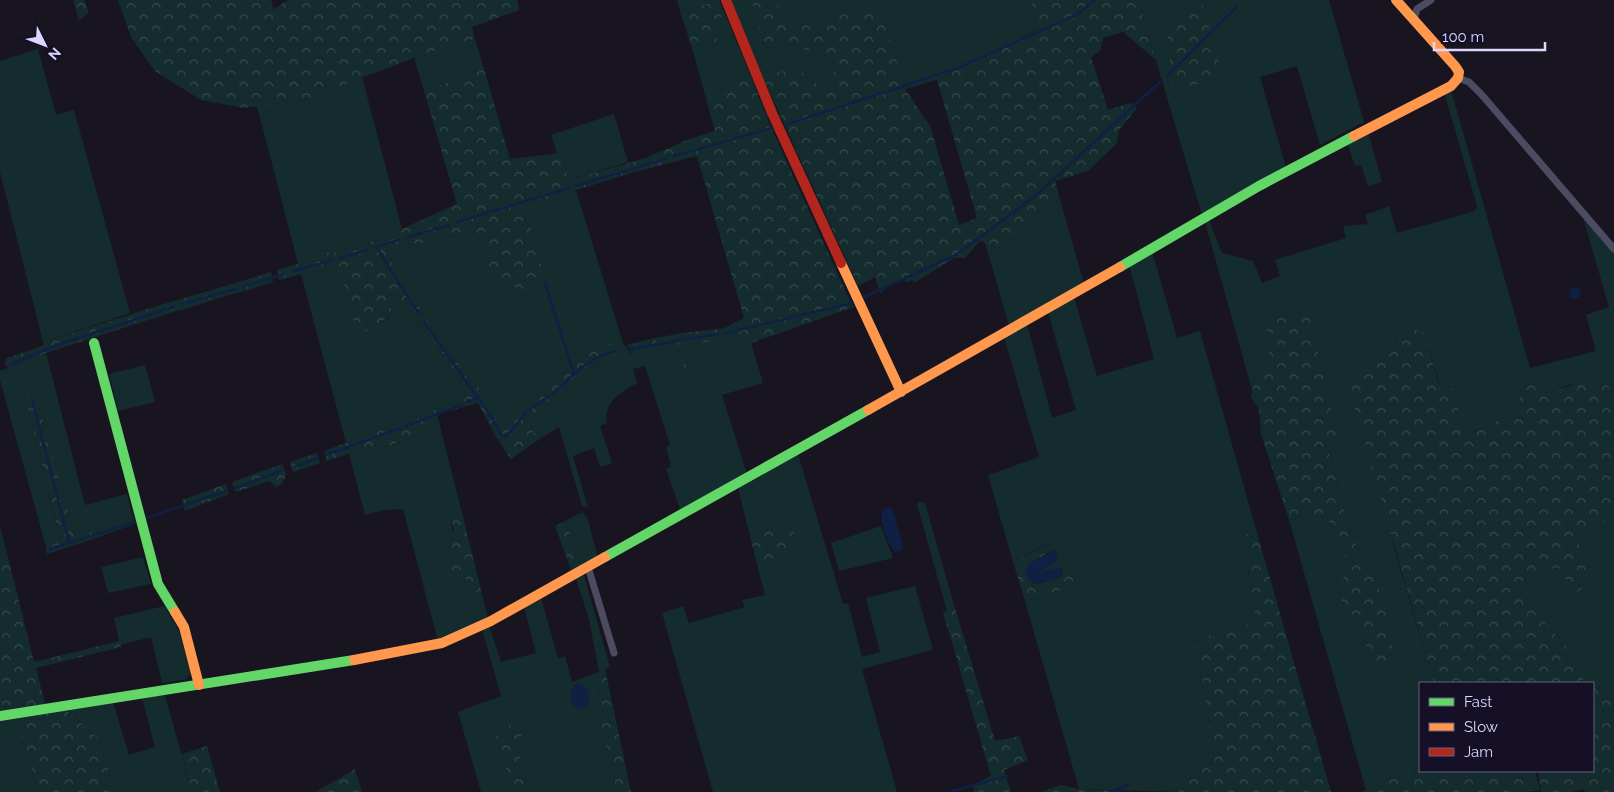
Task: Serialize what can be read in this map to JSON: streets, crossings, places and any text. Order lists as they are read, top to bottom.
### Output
{
  "legend": ["Fast", "Slow", "Jam"],
  "scale_bar": "100 m",
  "north": "bottom right"
}
